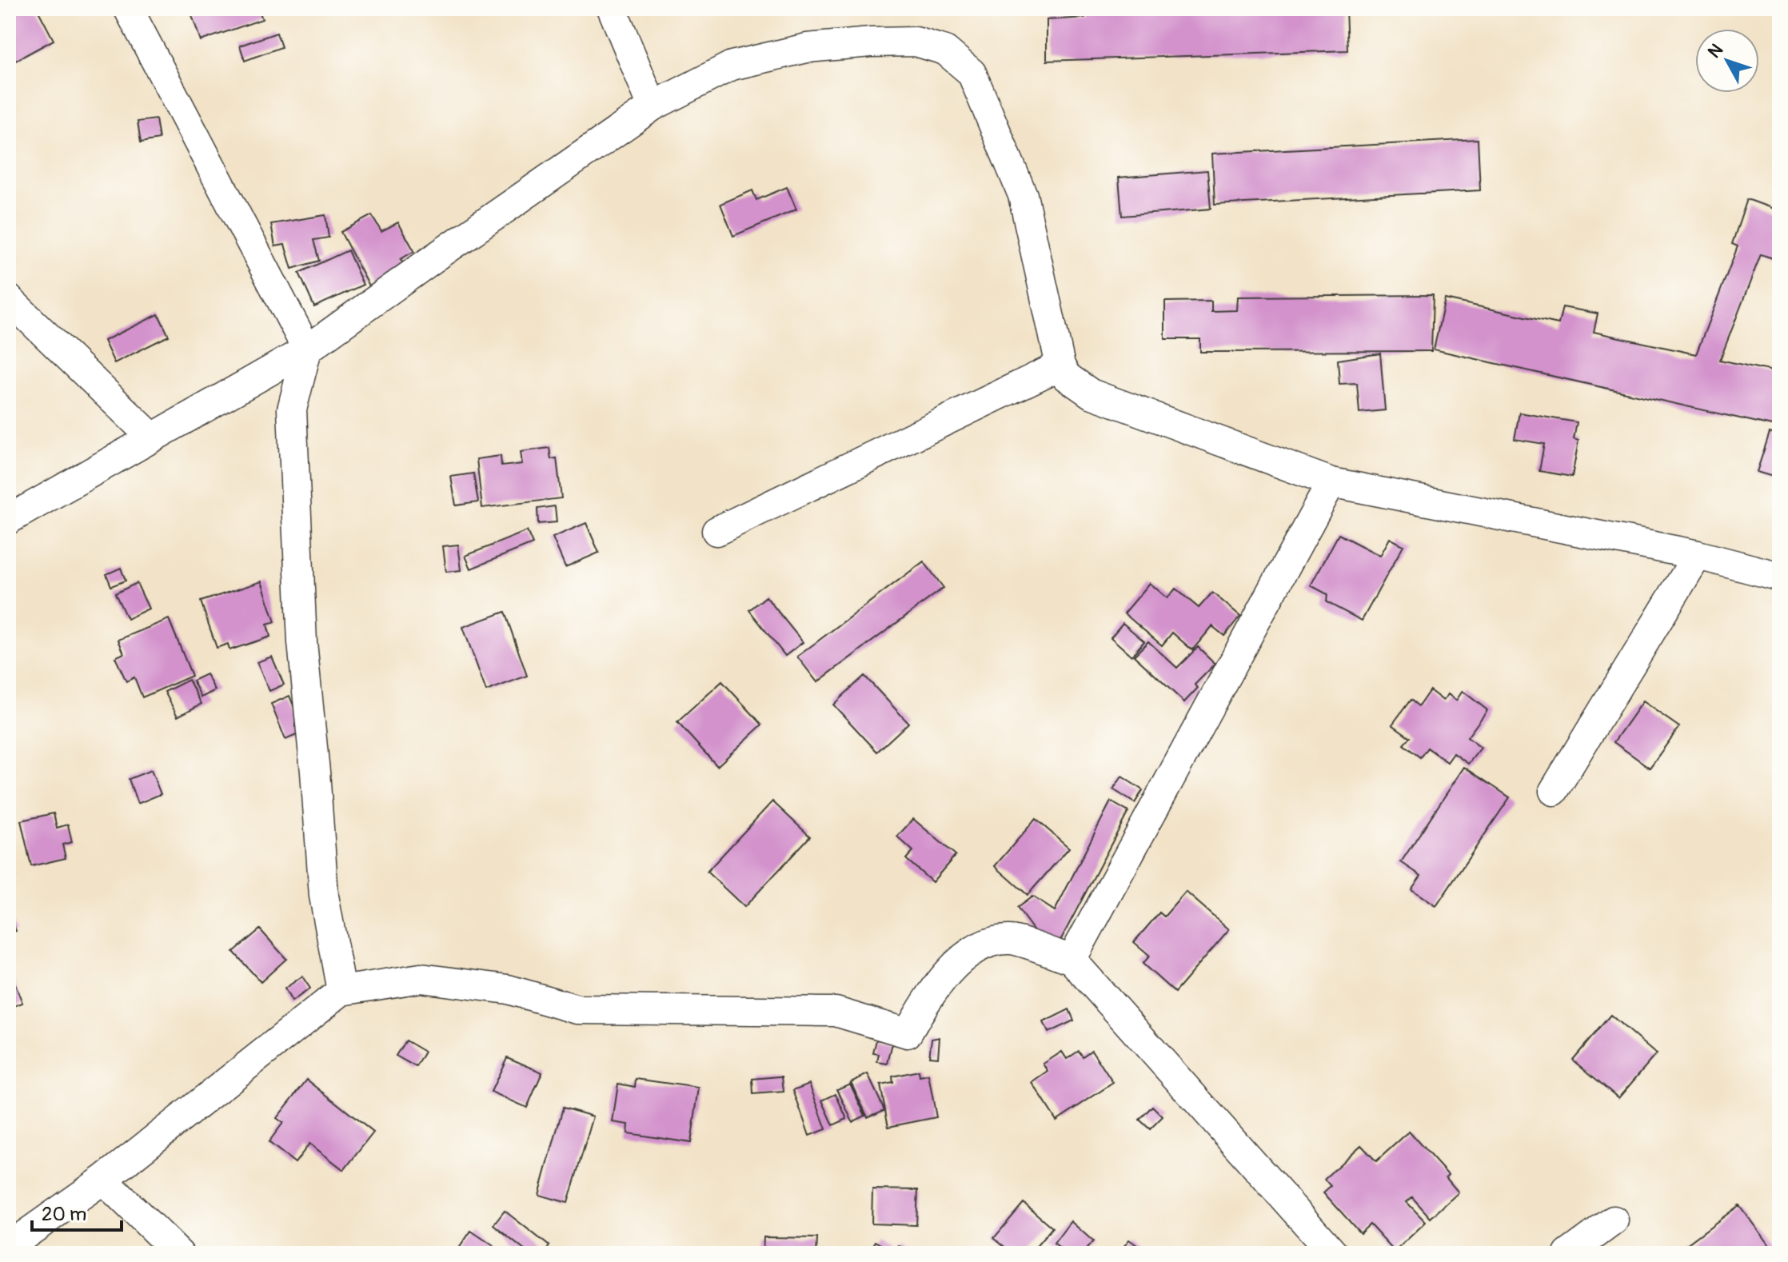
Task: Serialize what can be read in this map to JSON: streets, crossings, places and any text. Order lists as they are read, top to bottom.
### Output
{
  "scale_bar": "20 m",
  "north": "top left"
}
